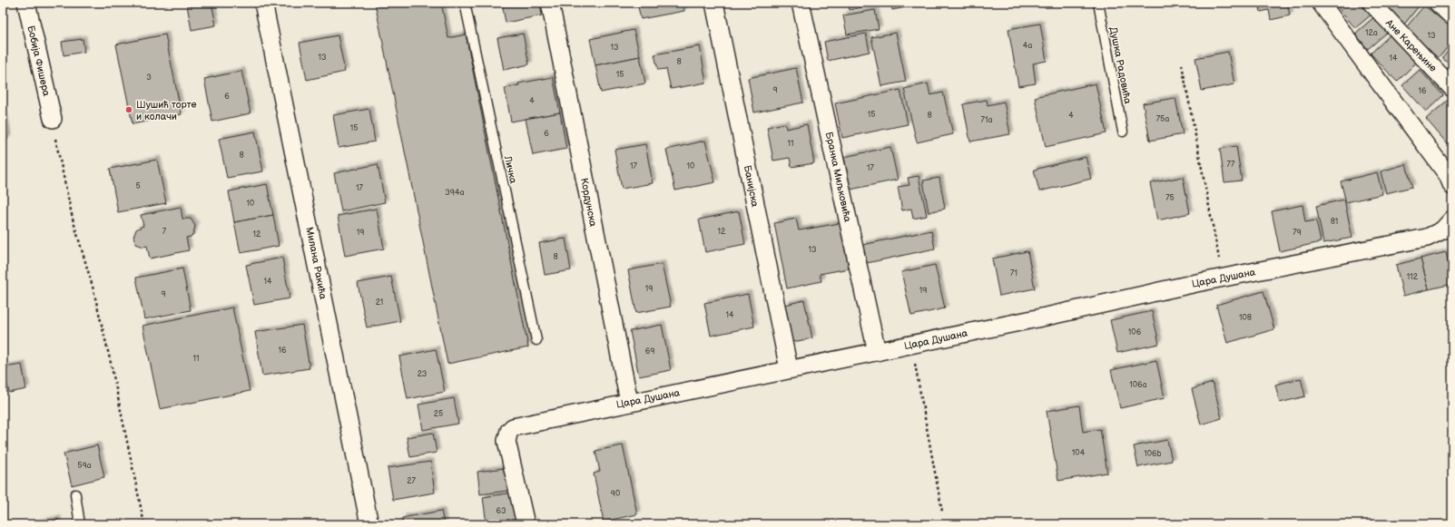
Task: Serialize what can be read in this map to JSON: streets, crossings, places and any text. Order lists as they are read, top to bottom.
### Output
{
  "streets": {
    "street": [
      "Ане Карењине",
      "Бобија Фишера",
      "Бранка Миљковића",
      "Банијска",
      "Кордунска",
      "Милана Ракића",
      "Цара Душана"
    ],
    "lane": ["Душка Радовића", "Личка"]
  },
  "crossings": [
    ["Бранка Миљковића", "Цара Душана"],
    ["Банијска", "Цара Душана"],
    ["Кордунска", "Цара Душана"]
  ],
  "places": ["Шушић торте и колачи"],
  "house_numbers": [
    "12a",
    "13",
    "4a",
    "13",
    "13",
    "14",
    "8",
    "15",
    "3",
    "9",
    "16",
    "6",
    "4",
    "15",
    "8",
    "4",
    "75a",
    "71a",
    "15",
    "6",
    "11",
    "8",
    "77",
    "17",
    "10",
    "17",
    "5",
    "17",
    "394a",
    "75",
    "10",
    "81",
    "7",
    "12",
    "19",
    "79",
    "12",
    "13",
    "8",
    "71",
    "112",
    "14",
    "19",
    "19",
    "9",
    "21",
    "14",
    "108",
    "106",
    "16",
    "69",
    "11",
    "23",
    "106a",
    "25",
    "104",
    "106b",
    "59a",
    "27",
    "90",
    "63"
  ]
}
